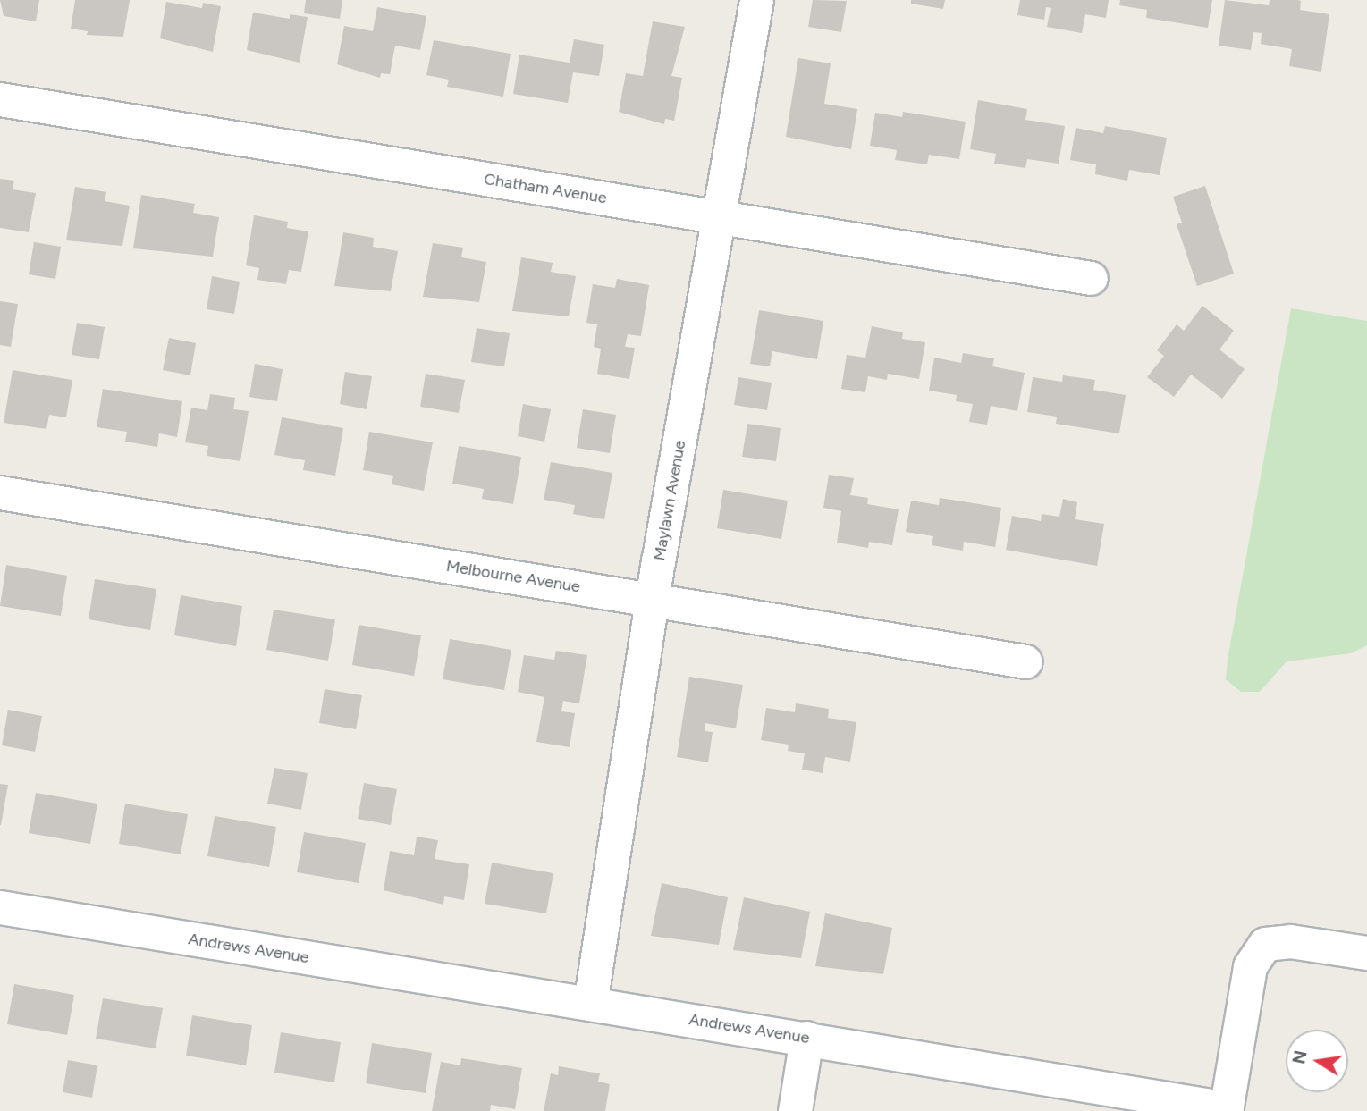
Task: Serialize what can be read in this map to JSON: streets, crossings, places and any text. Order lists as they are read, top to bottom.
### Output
{
  "streets": {
    "street": [
      "Chatham Avenue",
      "Maylawn Avenue",
      "Melbourne Avenue",
      "Andrews Avenue"
    ]
  },
  "crossings": [
    ["Chatham Avenue", "Maylawn Avenue"],
    ["Maylawn Avenue", "Melbourne Avenue"],
    ["Maylawn Avenue", "Andrews Avenue"]
  ],
  "north": "left"
}
